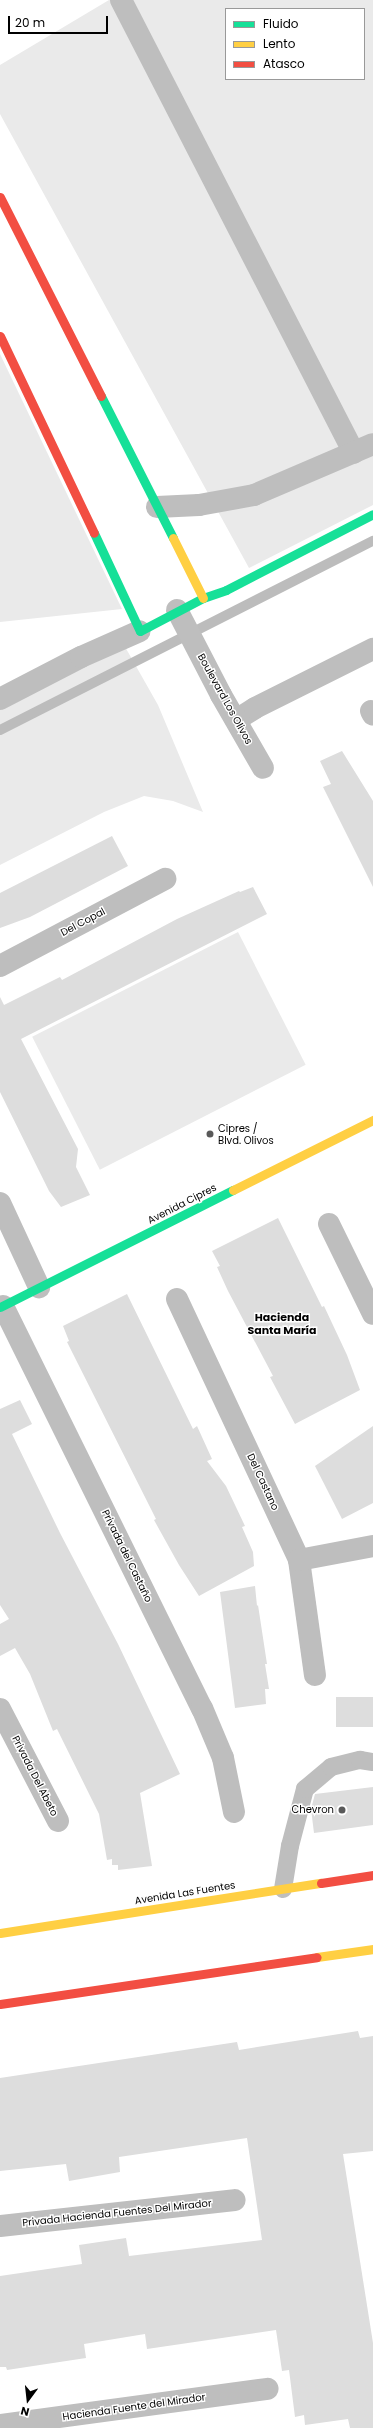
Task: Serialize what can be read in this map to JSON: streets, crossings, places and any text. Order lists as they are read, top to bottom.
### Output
{
  "streets": {
    "street": [
      "Boulevard Los Olivos",
      "Del Copal",
      "Avenida Cipres",
      "Del Castano",
      "Privada del Castaño",
      "Privada Del Abeto",
      "Avenida Las Fuentes",
      "Privada Hacienda Fuentes Del Mirador",
      "Hacienda Fuente del Mirador"
    ]
  },
  "crossings": [
    ["Avenida Cipres", "Privada del Castaño"]
  ],
  "districts": ["Hacienda Santa María"],
  "places": ["Cipres / Blvd. Olivos", "Chevron"],
  "legend": ["Fluido", "Lento", "Atasco"],
  "scale_bar": "20 m",
  "north": "bottom"
}
